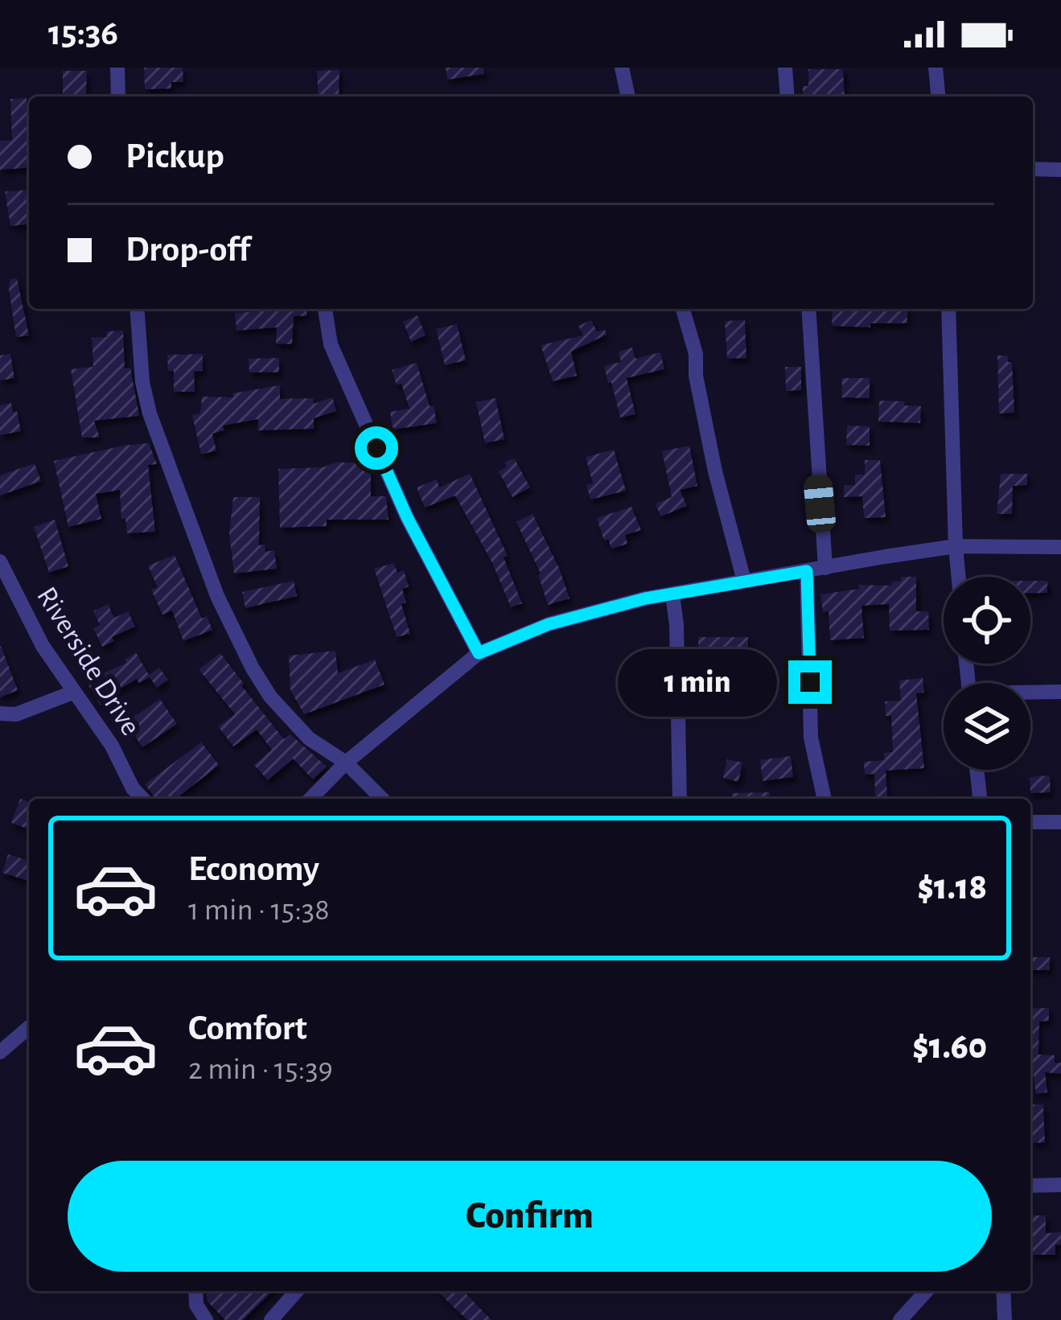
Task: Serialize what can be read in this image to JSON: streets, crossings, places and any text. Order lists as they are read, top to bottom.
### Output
{
  "streets": {
    "street": ["Riverside Drive"]
  },
  "page": {
    "status": "15:36",
    "banner": ["Pickup", "Drop-off"],
    "bubble": "1 min",
    "list": [
      {
        "name": "Economy",
        "note": "1 min · 15:38",
        "value": "$1.18"
      },
      {
        "name": "Comfort",
        "note": "2 min · 15:39",
        "value": "$1.60"
      }
    ],
    "buttons": "Confirm"
  }
}
